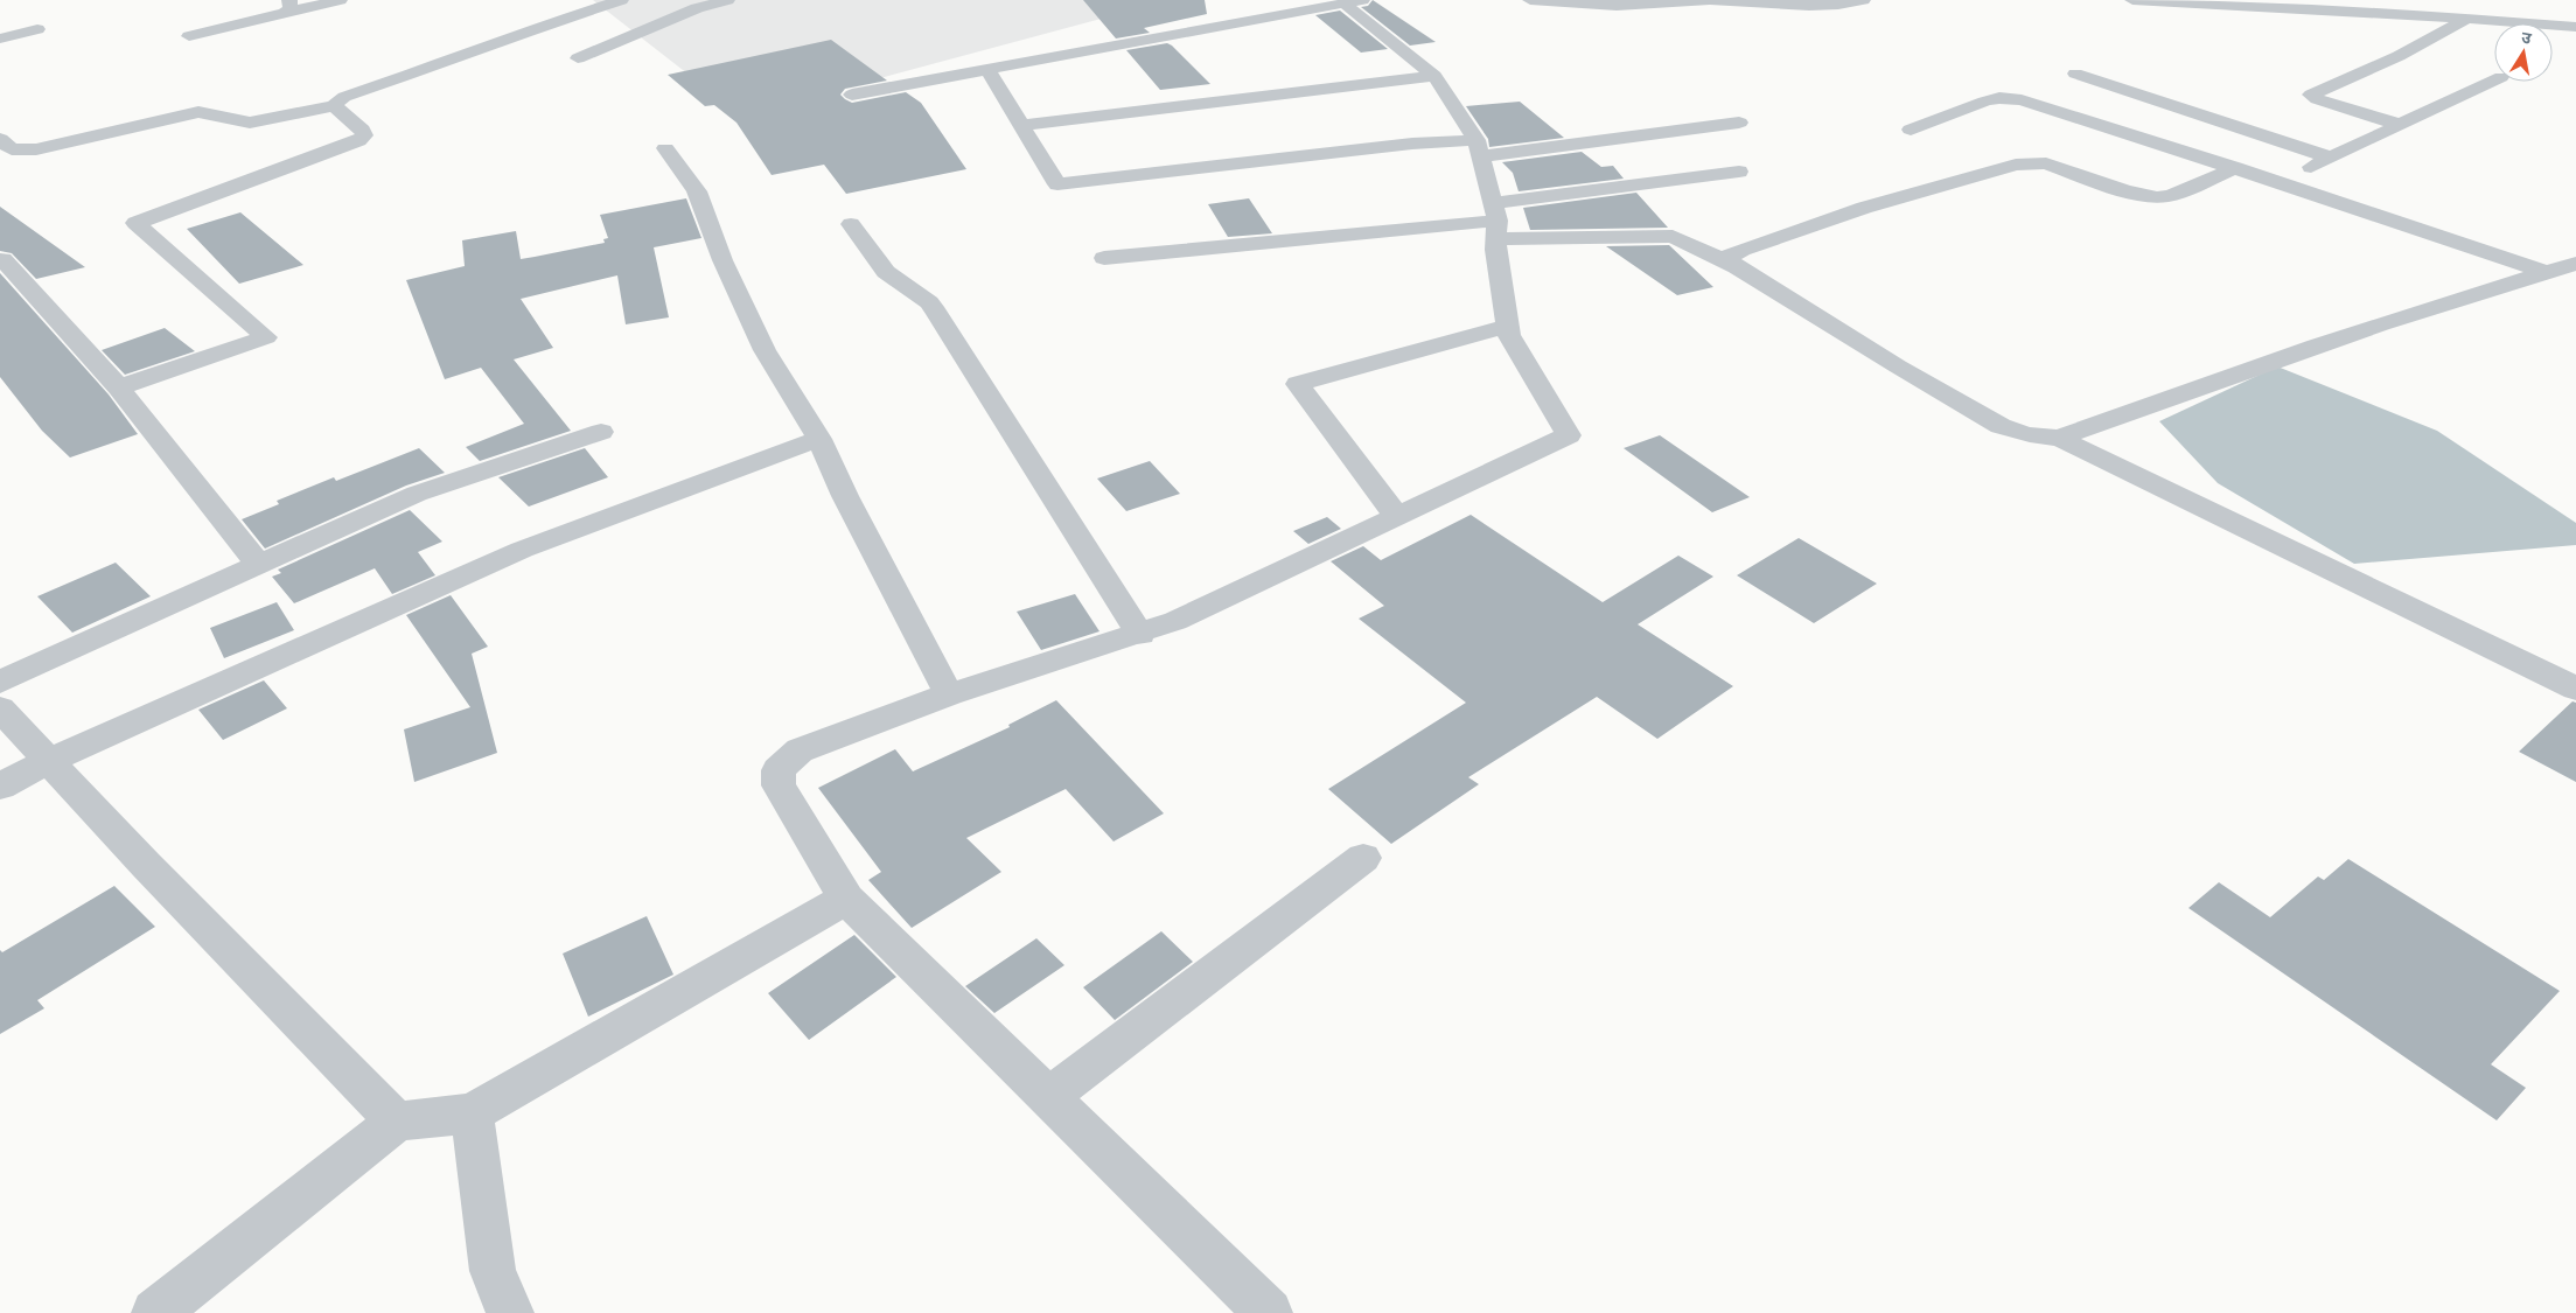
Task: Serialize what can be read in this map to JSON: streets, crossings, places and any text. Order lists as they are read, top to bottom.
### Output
{
  "north": "top"
}
